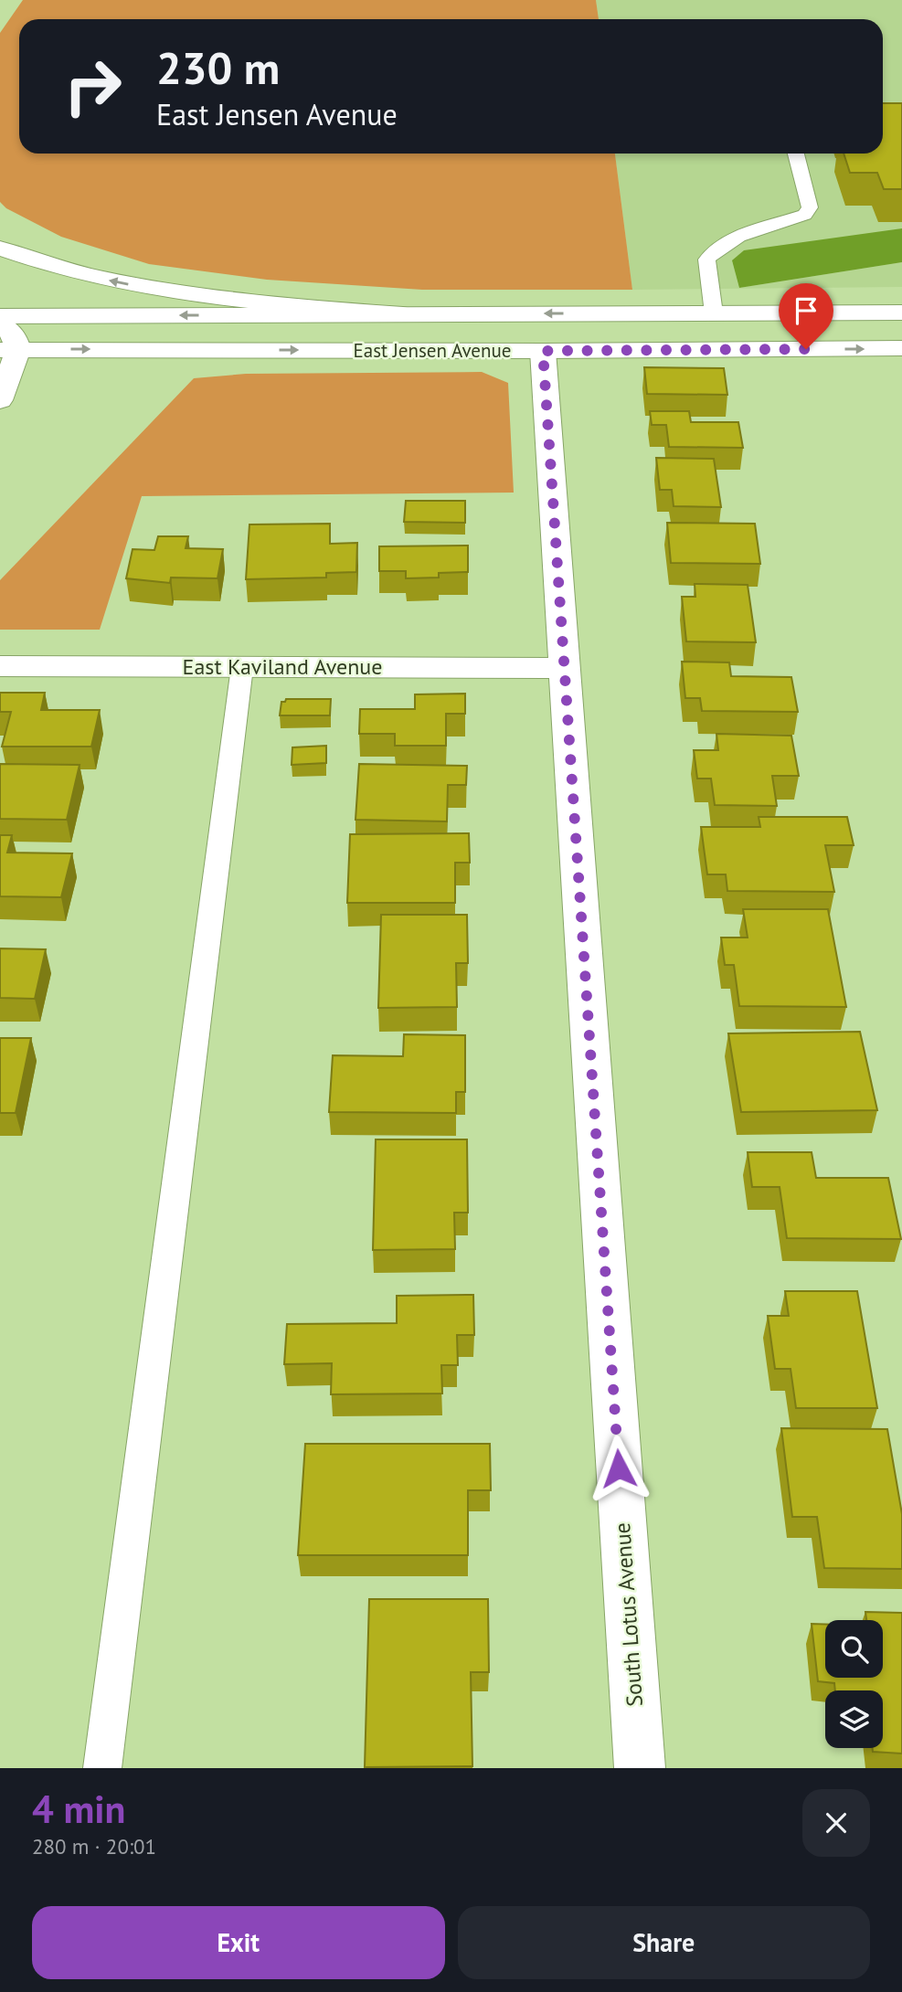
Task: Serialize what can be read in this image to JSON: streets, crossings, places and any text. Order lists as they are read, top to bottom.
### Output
{
  "streets": {
    "main road": ["East Jensen Avenue", "East Kaviland Avenue", "South Lotus Avenue"]
  },
  "crossings": [
    ["East Jensen Avenue", "South Lotus Avenue"],
    ["East Kaviland Avenue", "South Lotus Avenue"]
  ],
  "page": {
    "turn": ["230 m", "East Jensen Avenue"],
    "heading": ["4 min", "280 m · 20:01"],
    "buttons": ["Exit", "Share"]
  }
}
